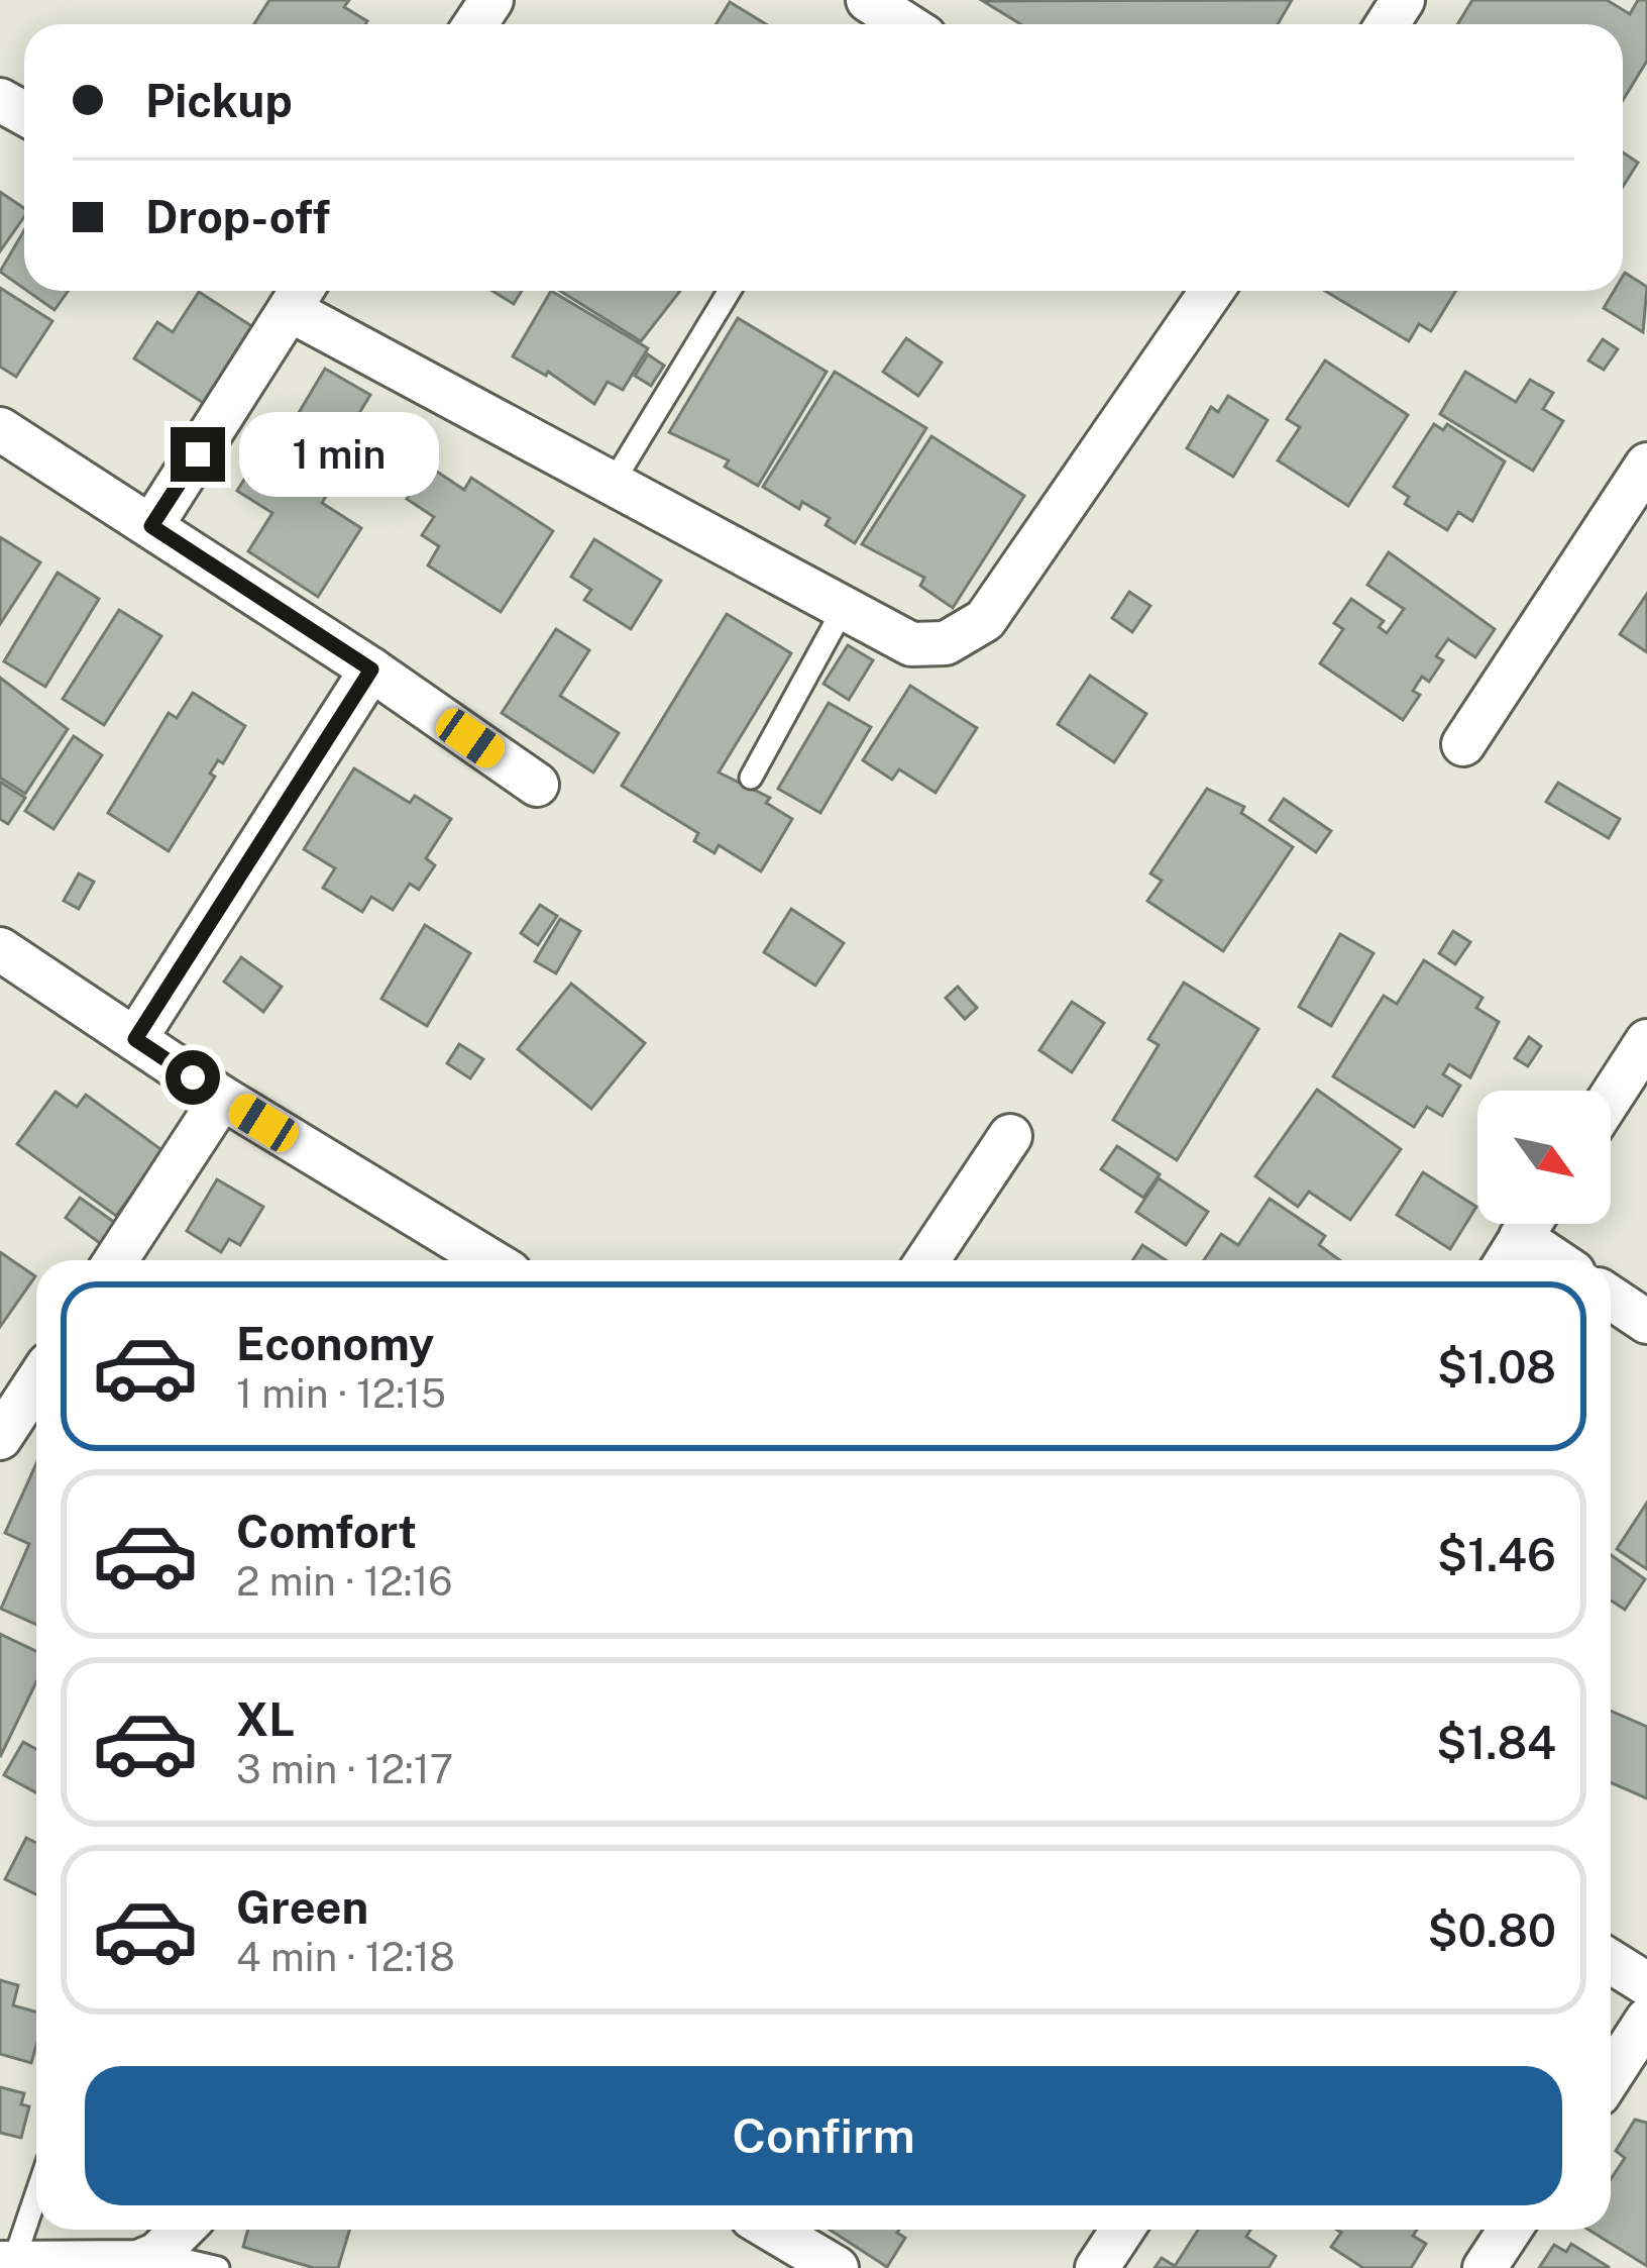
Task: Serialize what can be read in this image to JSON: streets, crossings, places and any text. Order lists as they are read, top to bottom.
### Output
{
  "north": "bottom right",
  "page": {
    "banner": ["Pickup", "Drop-off"],
    "bubble": "1 min",
    "list": [
      {
        "name": "Economy",
        "note": "1 min · 12:15",
        "value": "$1.08"
      },
      {
        "name": "Comfort",
        "note": "2 min · 12:16",
        "value": "$1.46"
      },
      {
        "name": "XL",
        "note": "3 min · 12:17",
        "value": "$1.84"
      },
      {
        "name": "Green",
        "note": "4 min · 12:18",
        "value": "$0.80"
      }
    ],
    "buttons": "Confirm"
  }
}
